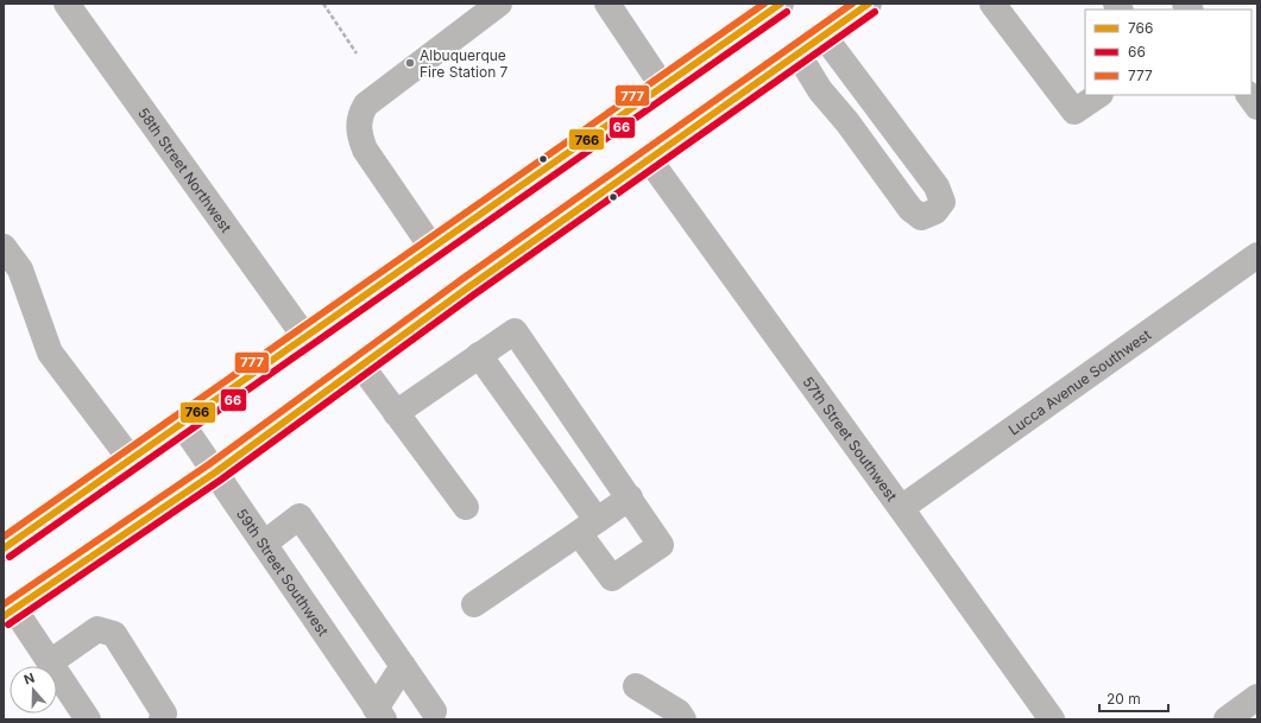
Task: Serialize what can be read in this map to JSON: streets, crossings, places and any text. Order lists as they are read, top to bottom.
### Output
{
  "streets": {
    "street": [
      "58th Street Northwest",
      "Lucca Avenue Southwest",
      "57th Street Southwest",
      "59th Street Southwest"
    ]
  },
  "crossings": [
    ["Lucca Avenue Southwest", "57th Street Southwest"]
  ],
  "places": ["Albuquerque Fire Station 7"],
  "lines": ["transit line 766", "transit line 777", "transit line 66"],
  "legend": ["766", "66", "777"],
  "scale_bar": "20 m",
  "north": "top"
}
